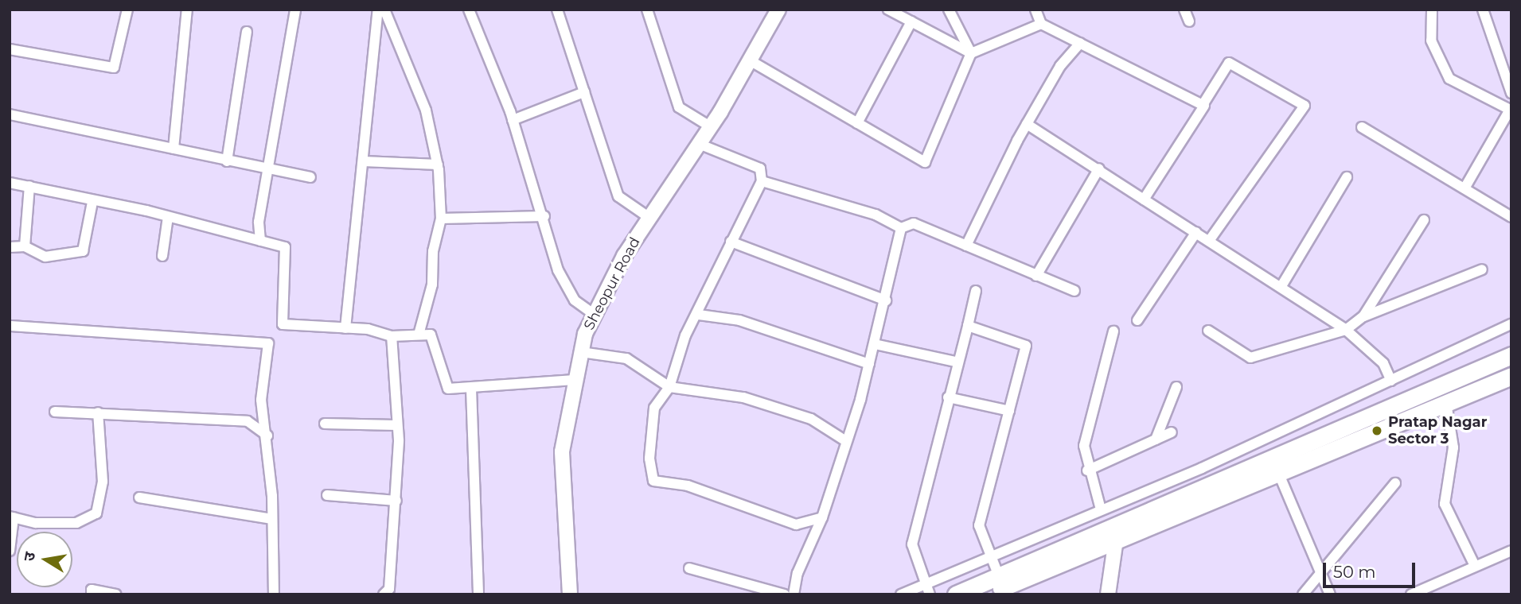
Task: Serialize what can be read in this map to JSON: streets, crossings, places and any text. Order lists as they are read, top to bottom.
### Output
{
  "streets": {
    "street": ["Sheopur Road"]
  },
  "places": ["Pratap Nagar Sector 3"],
  "scale_bar": "50 m",
  "north": "left"
}
